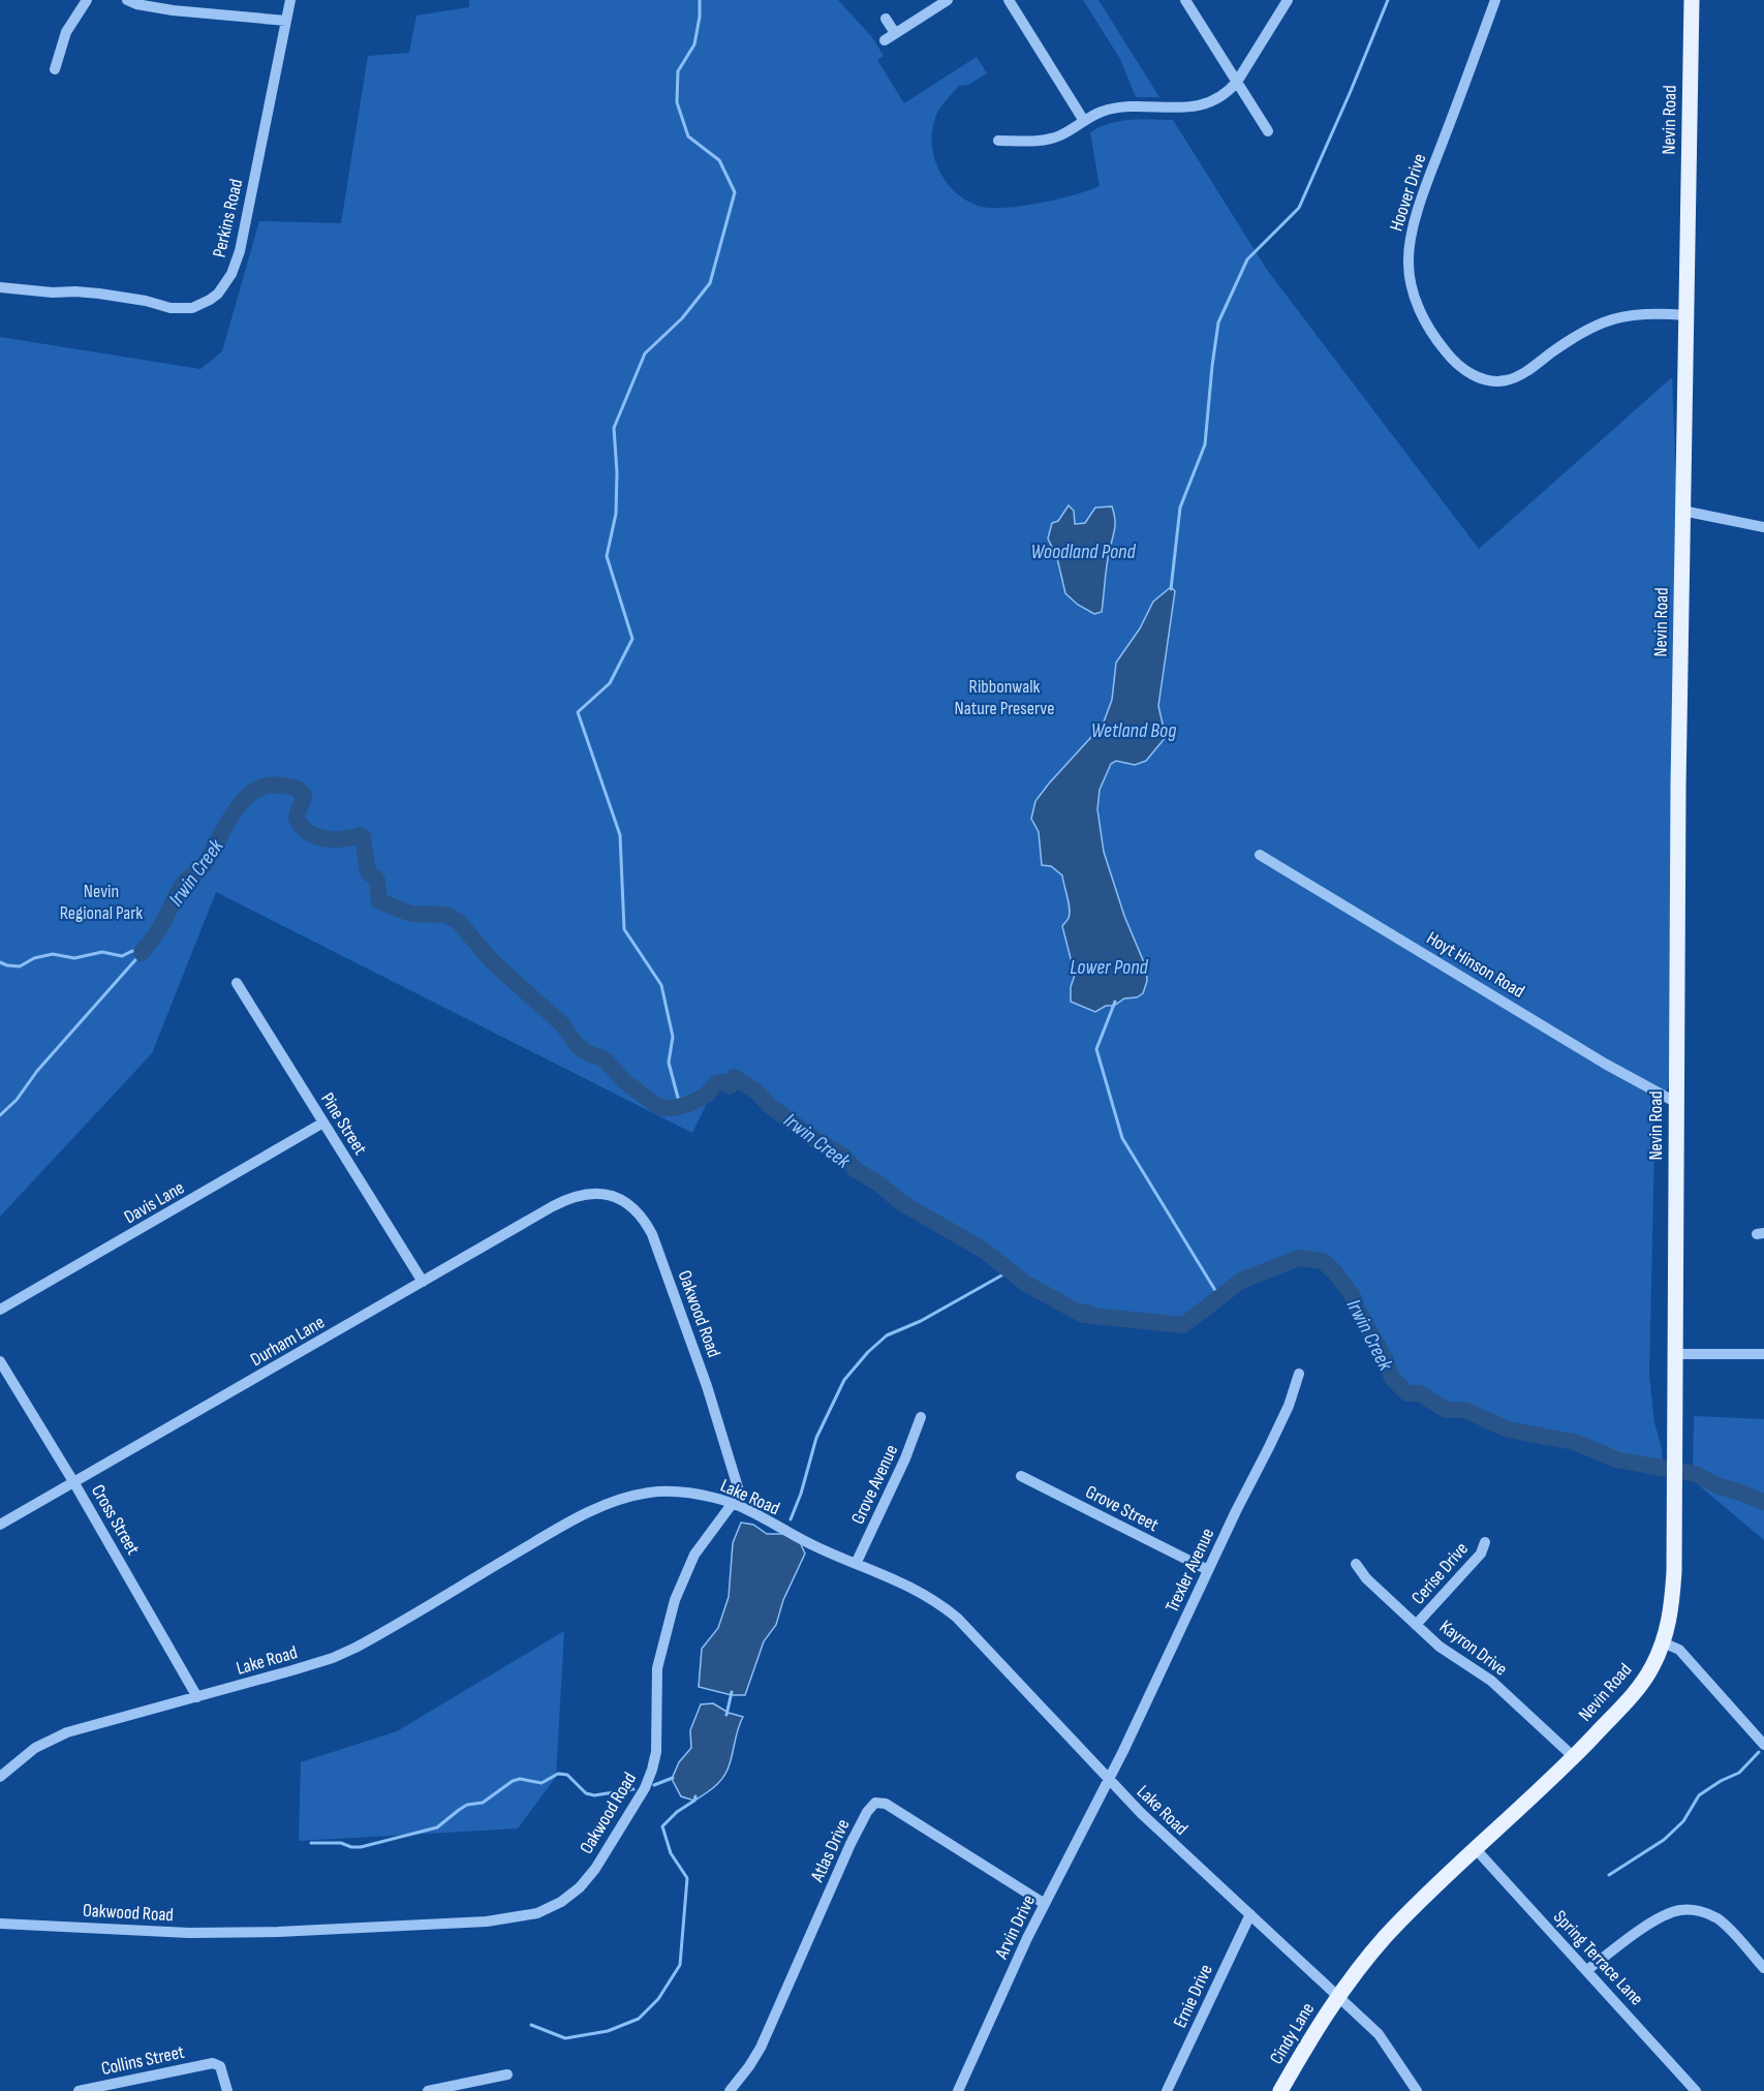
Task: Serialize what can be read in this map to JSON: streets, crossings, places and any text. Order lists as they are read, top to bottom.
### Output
{
  "streets": {
    "main road": ["Nevin Road", "Cindy Lane"],
    "street": [
      "Hoover Drive",
      "Perkins Road",
      "Hoyt Hinson Road",
      "Pine Street",
      "Davis Lane",
      "Oakwood Road",
      "Durham Lane",
      "Grove Avenue",
      "Lake Road",
      "Grove Street",
      "Cross Street",
      "Trexler Avenue",
      "Cerise Drive",
      "Kayron Drive",
      "Atlas Drive",
      "Arvin Drive",
      "Spring Terrace Lane",
      "Ernie Drive",
      "Collins Street"
    ]
  },
  "crossings": [
    ["Nevin Road", "Hoover Drive"],
    ["Nevin Road", "Hoyt Hinson Road"],
    ["Nevin Road", "Lake Road"],
    ["Nevin Road", "Kayron Drive"],
    ["Nevin Road", "Spring Terrace Lane"],
    ["Nevin Road", "Cindy Lane"],
    ["Pine Street", "Davis Lane"],
    ["Pine Street", "Durham Lane"],
    ["Oakwood Road", "Durham Lane"],
    ["Oakwood Road", "Lake Road"],
    ["Durham Lane", "Cross Street"],
    ["Grove Avenue", "Lake Road"],
    ["Lake Road", "Cross Street"],
    ["Lake Road", "Trexler Avenue"],
    ["Lake Road", "Arvin Drive"],
    ["Lake Road", "Ernie Drive"],
    ["Lake Road", "Cindy Lane"],
    ["Grove Street", "Trexler Avenue"],
    ["Trexler Avenue", "Arvin Drive"],
    ["Cerise Drive", "Kayron Drive"],
    ["Atlas Drive", "Arvin Drive"]
  ],
  "water": [
    "Woodland Pond",
    "Wetland Bog",
    "Irwin Creek",
    "Lower Pond"
  ],
  "parks": ["Ribbonwalk Nature Preserve", "Nevin Regional Park"]
}
